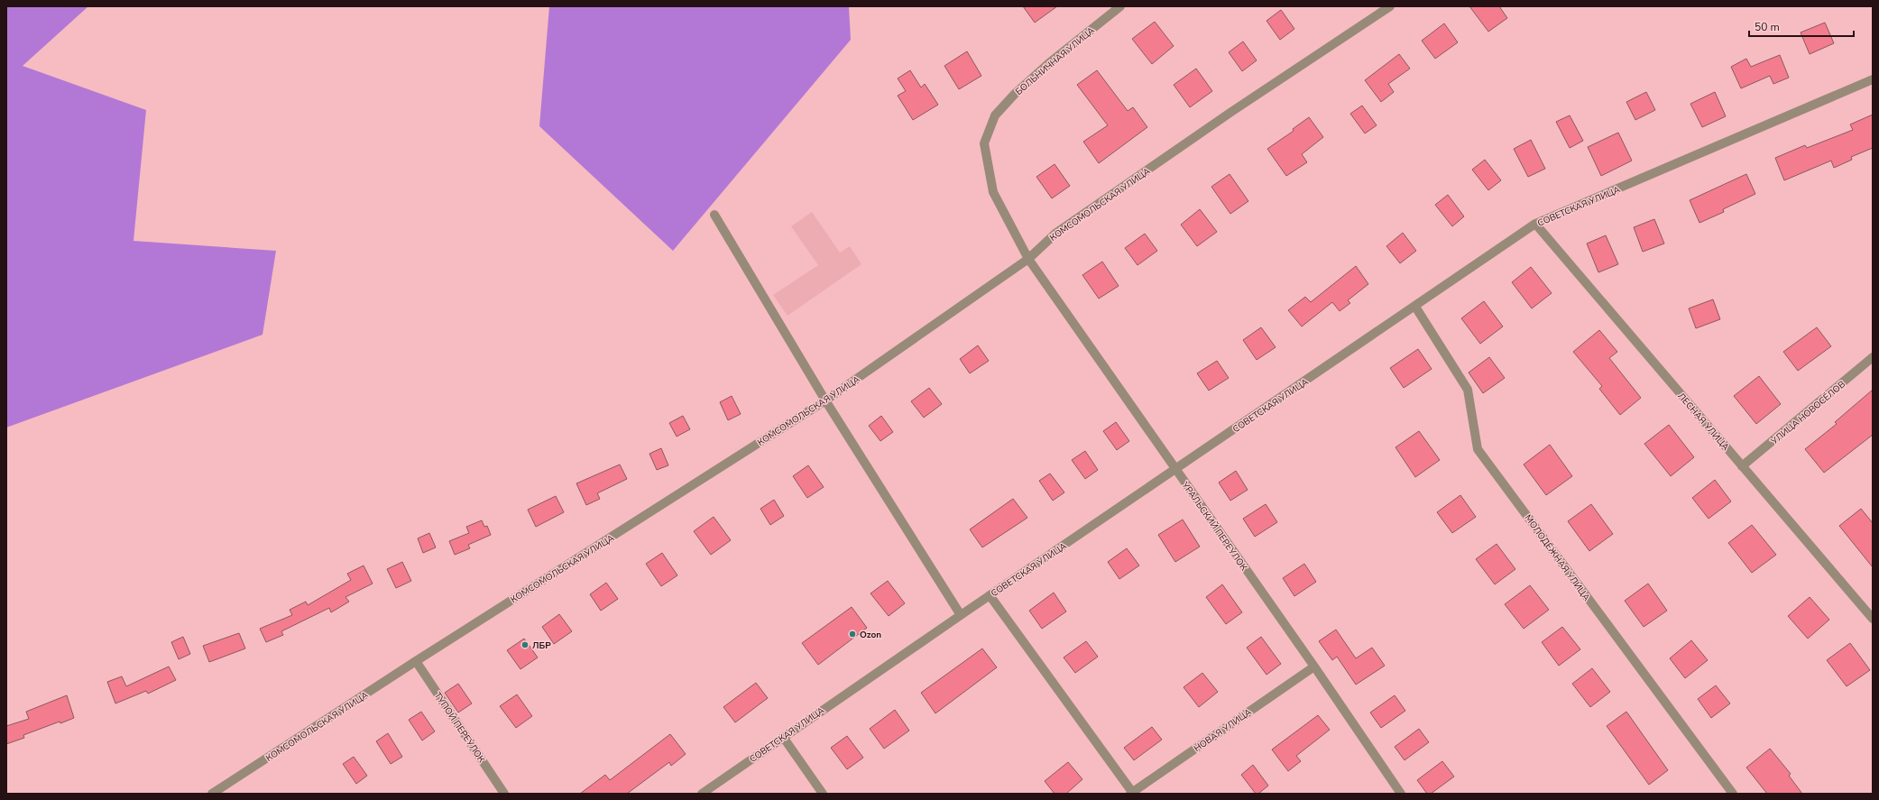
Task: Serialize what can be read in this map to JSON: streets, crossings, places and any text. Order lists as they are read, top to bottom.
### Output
{
  "streets": {
    "street": [
      "БОЛЬНИЧНАЯ УЛИЦА",
      "КОМСОМОЛЬСКАЯ УЛИЦА",
      "СОВЕТСКАЯ УЛИЦА",
      "УЛИЦА НОВОСЁЛОВ",
      "ЛЕСНАЯ УЛИЦА",
      "УРАЛЬСКИЙ ПЕРЕУЛОК",
      "МОЛОДЁЖНАЯ УЛИЦА",
      "ТУПОЙ ПЕРЕУЛОК",
      "НОВАЯ УЛИЦА"
    ]
  },
  "crossings": [
    ["БОЛЬНИЧНАЯ УЛИЦА", "КОМСОМОЛЬСКАЯ УЛИЦА"],
    ["БОЛЬНИЧНАЯ УЛИЦА", "УРАЛЬСКИЙ ПЕРЕУЛОК"],
    ["КОМСОМОЛЬСКАЯ УЛИЦА", "УРАЛЬСКИЙ ПЕРЕУЛОК"],
    ["КОМСОМОЛЬСКАЯ УЛИЦА", "ТУПОЙ ПЕРЕУЛОК"],
    ["СОВЕТСКАЯ УЛИЦА", "ЛЕСНАЯ УЛИЦА"],
    ["СОВЕТСКАЯ УЛИЦА", "УРАЛЬСКИЙ ПЕРЕУЛОК"],
    ["СОВЕТСКАЯ УЛИЦА", "МОЛОДЁЖНАЯ УЛИЦА"],
    ["УЛИЦА НОВОСЁЛОВ", "ЛЕСНАЯ УЛИЦА"],
    ["УРАЛЬСКИЙ ПЕРЕУЛОК", "НОВАЯ УЛИЦА"]
  ],
  "places": ["Ozon", "ЛБР"],
  "scale_bar": "50 m"
}
